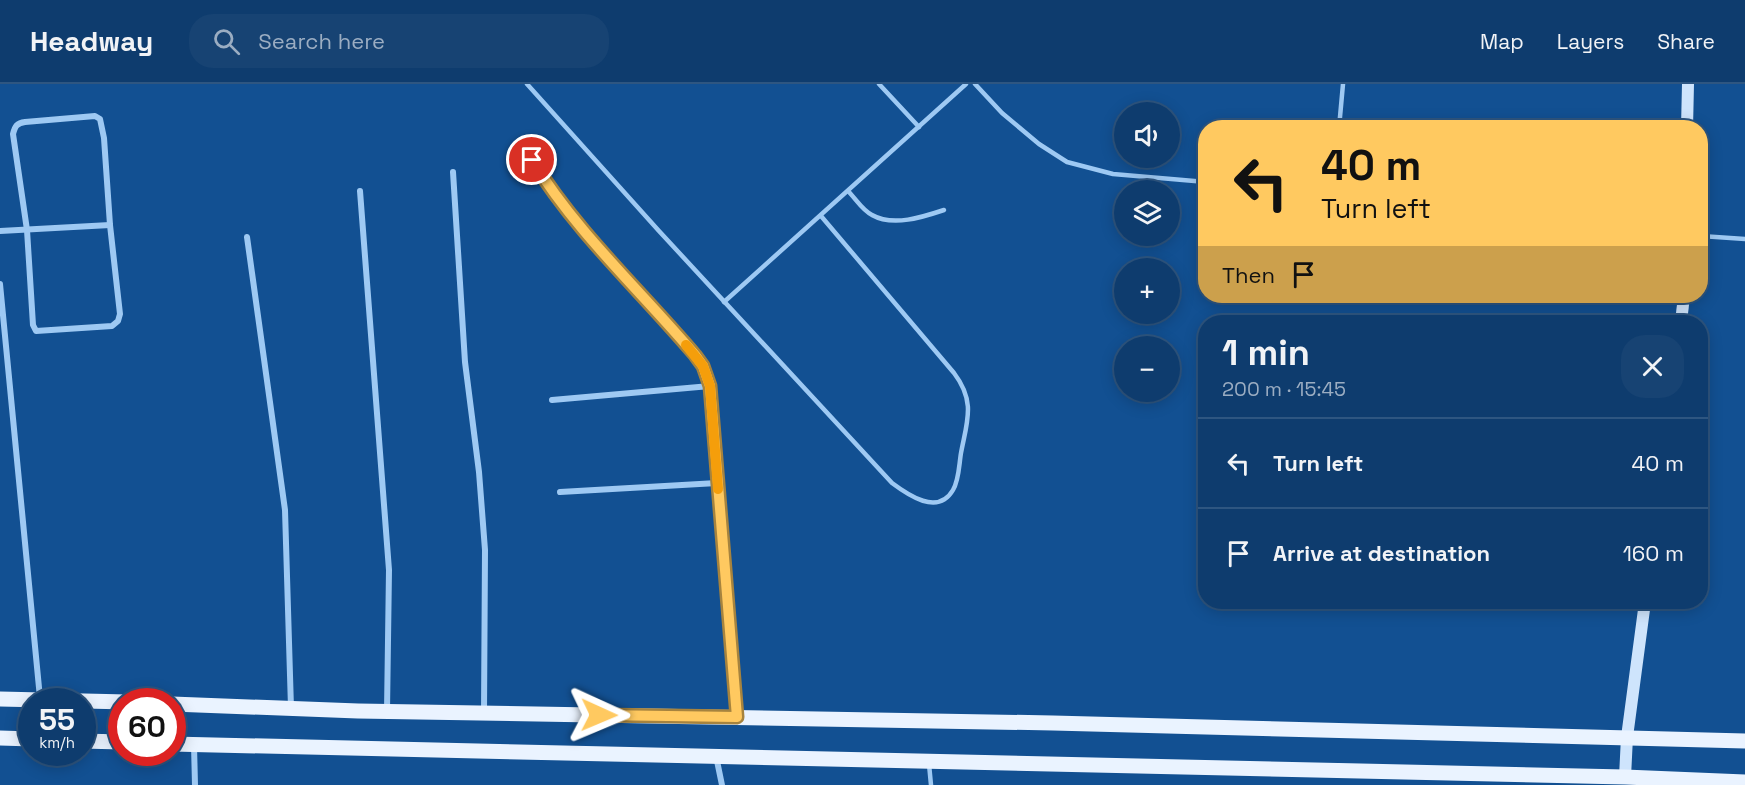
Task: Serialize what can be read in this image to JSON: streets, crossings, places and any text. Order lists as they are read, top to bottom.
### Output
{
  "page": {
    "header": "Headway",
    "search": "Search here",
    "nav": ["Map", "Layers", "Share"],
    "map_buttons": ["+", "−"],
    "turn": ["40 m", "Turn left"],
    "then": "Then",
    "heading": ["1 min", "200 m · 15:45"],
    "list": [
      {
        "name": "Turn left",
        "value": "40 m"
      },
      {
        "name": "Arrive at destination",
        "value": "160 m"
      }
    ],
    "speed": "55 km/h",
    "limit": "60"
  }
}
